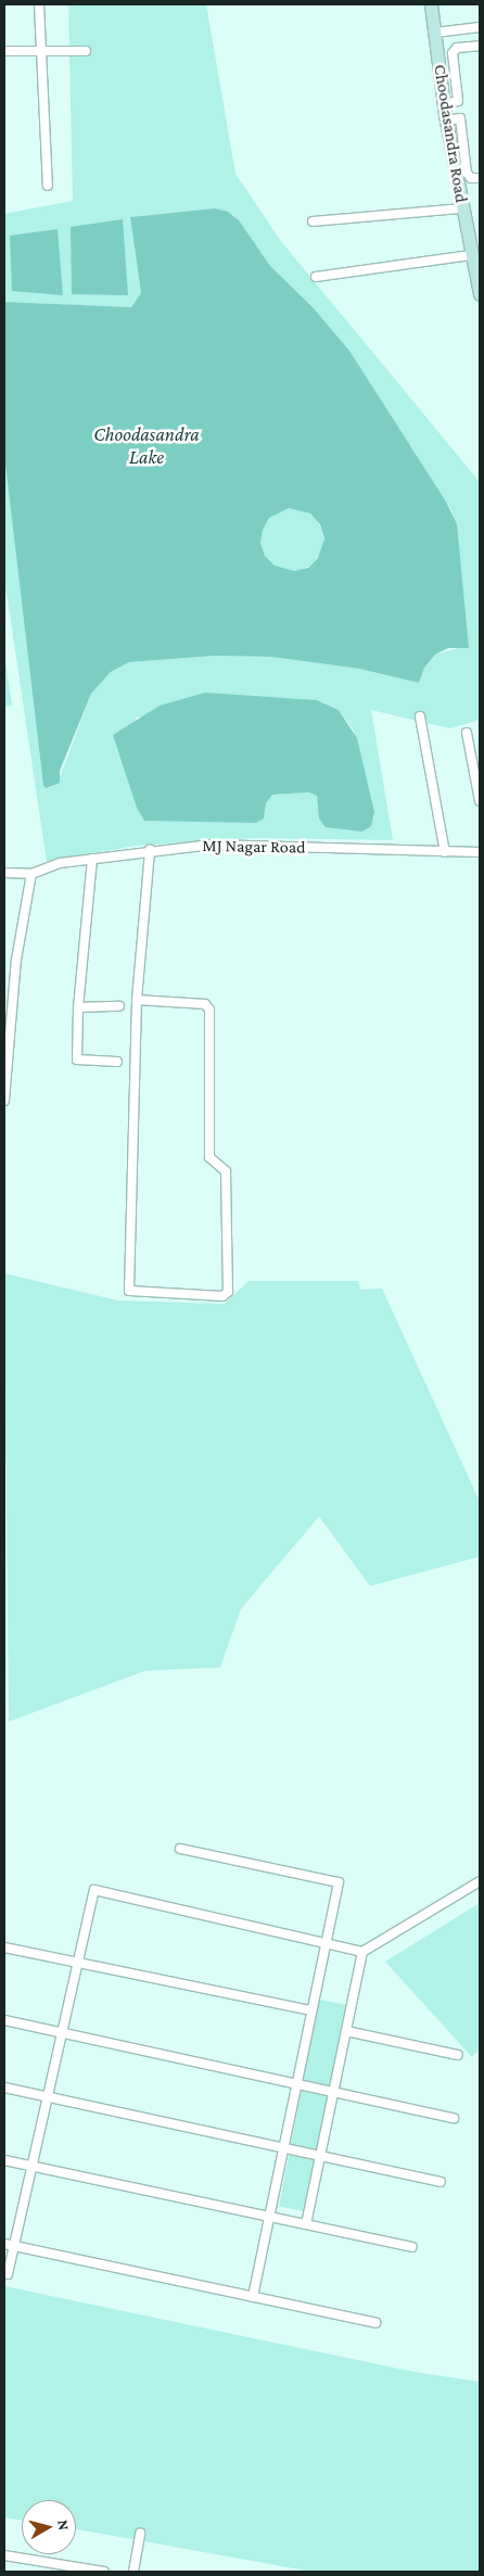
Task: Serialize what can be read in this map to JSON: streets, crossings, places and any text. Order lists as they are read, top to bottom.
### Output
{
  "streets": {
    "street": ["Choodasandra Road", "MJ Nagar Road"]
  },
  "water": ["Choodasandra Lake"],
  "north": "right"
}
